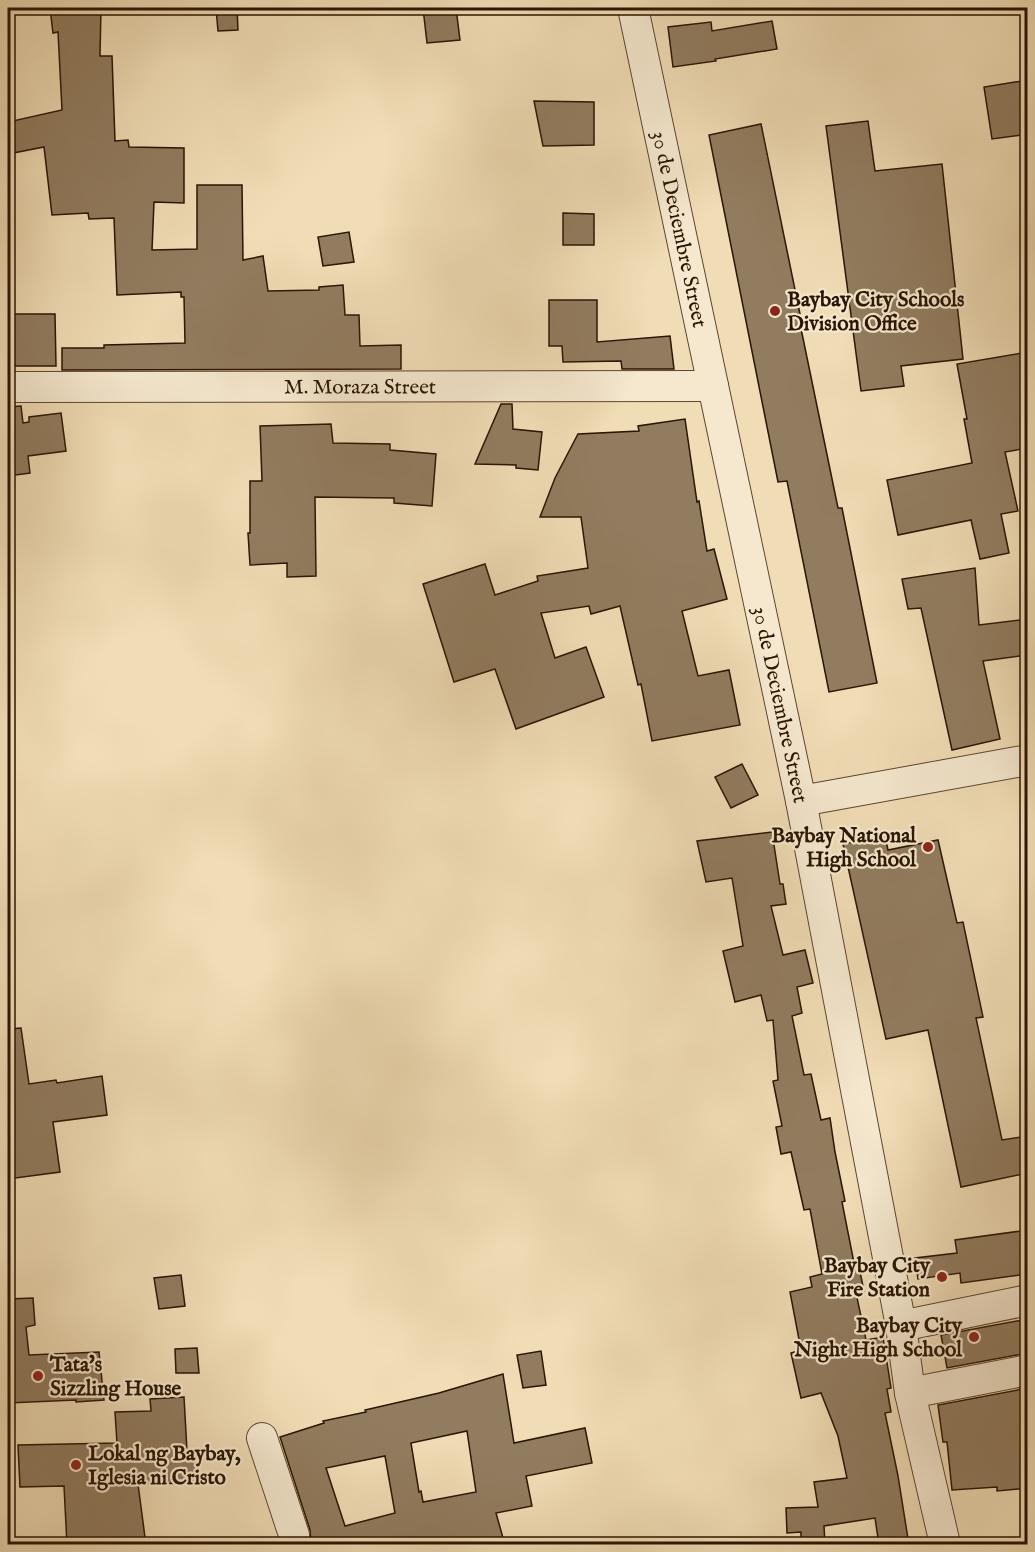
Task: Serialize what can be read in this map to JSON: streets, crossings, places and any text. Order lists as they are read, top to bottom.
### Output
{
  "streets": {
    "street": ["30 de Deciembre Street", "M. Moraza Street"]
  },
  "crossings": [
    ["30 de Deciembre Street", "M. Moraza Street"]
  ],
  "places": [
    "Baybay City Schools Division Office",
    "Baybay National High School",
    "Baybay City Fire Station",
    "Baybay City Night High School",
    "Tata's Sizzling House",
    "Lokal ng Baybay, Iglesia ni Cristo"
  ]
}
